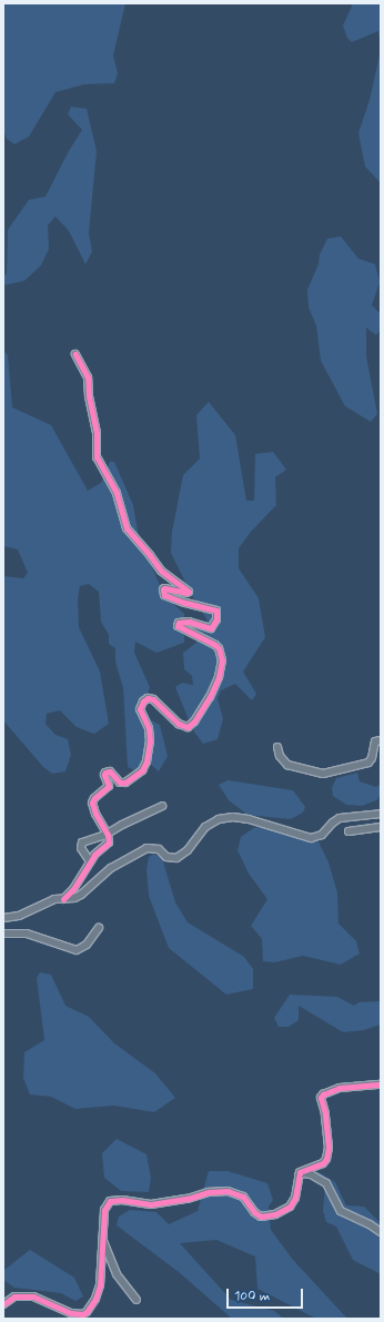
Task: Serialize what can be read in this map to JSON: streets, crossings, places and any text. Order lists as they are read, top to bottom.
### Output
{
  "scale_bar": "100 m"
}
